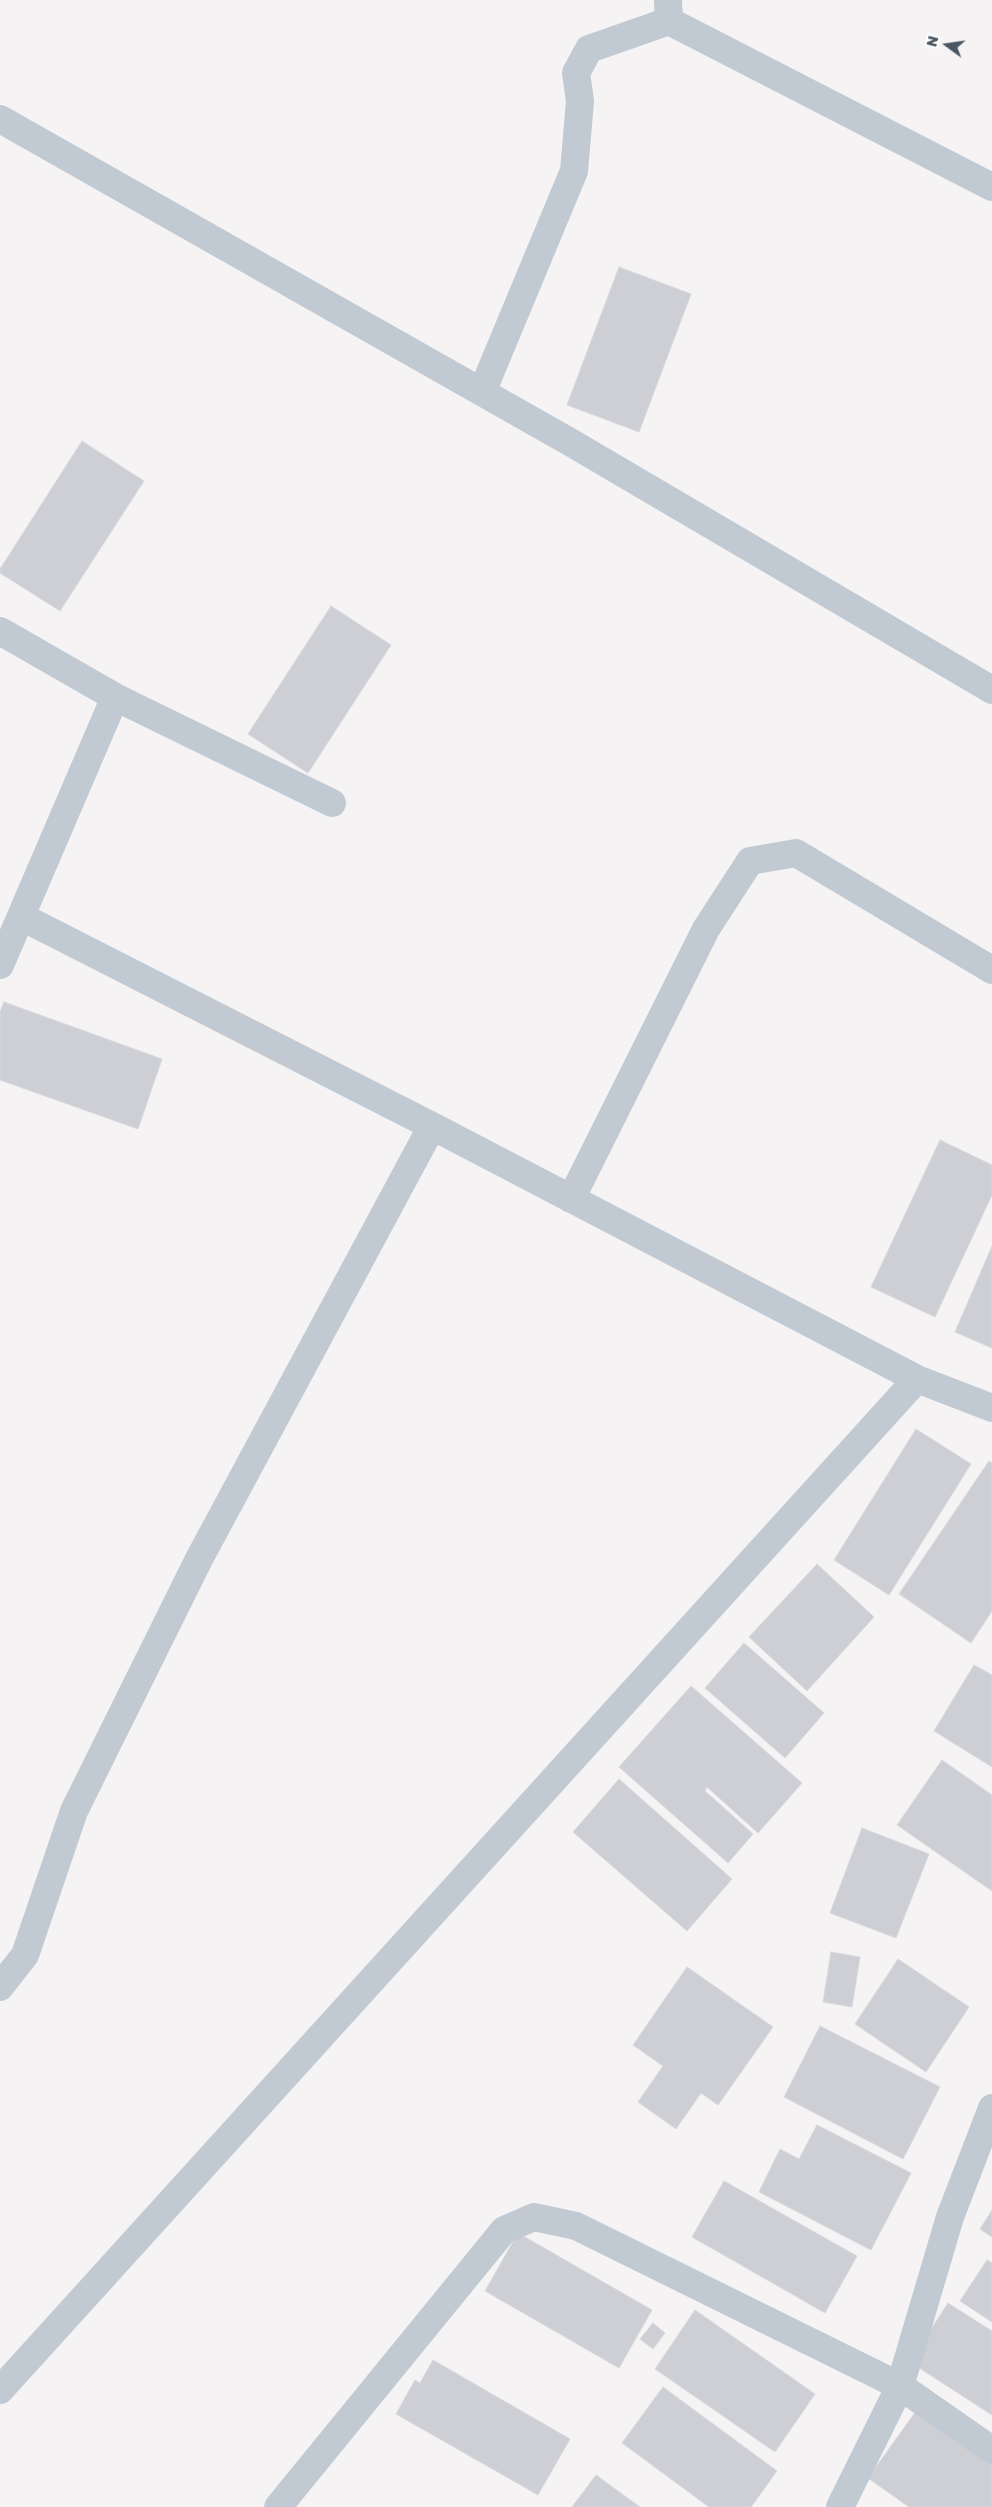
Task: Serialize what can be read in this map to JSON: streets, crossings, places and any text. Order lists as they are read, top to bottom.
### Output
{
  "north": "left"
}
